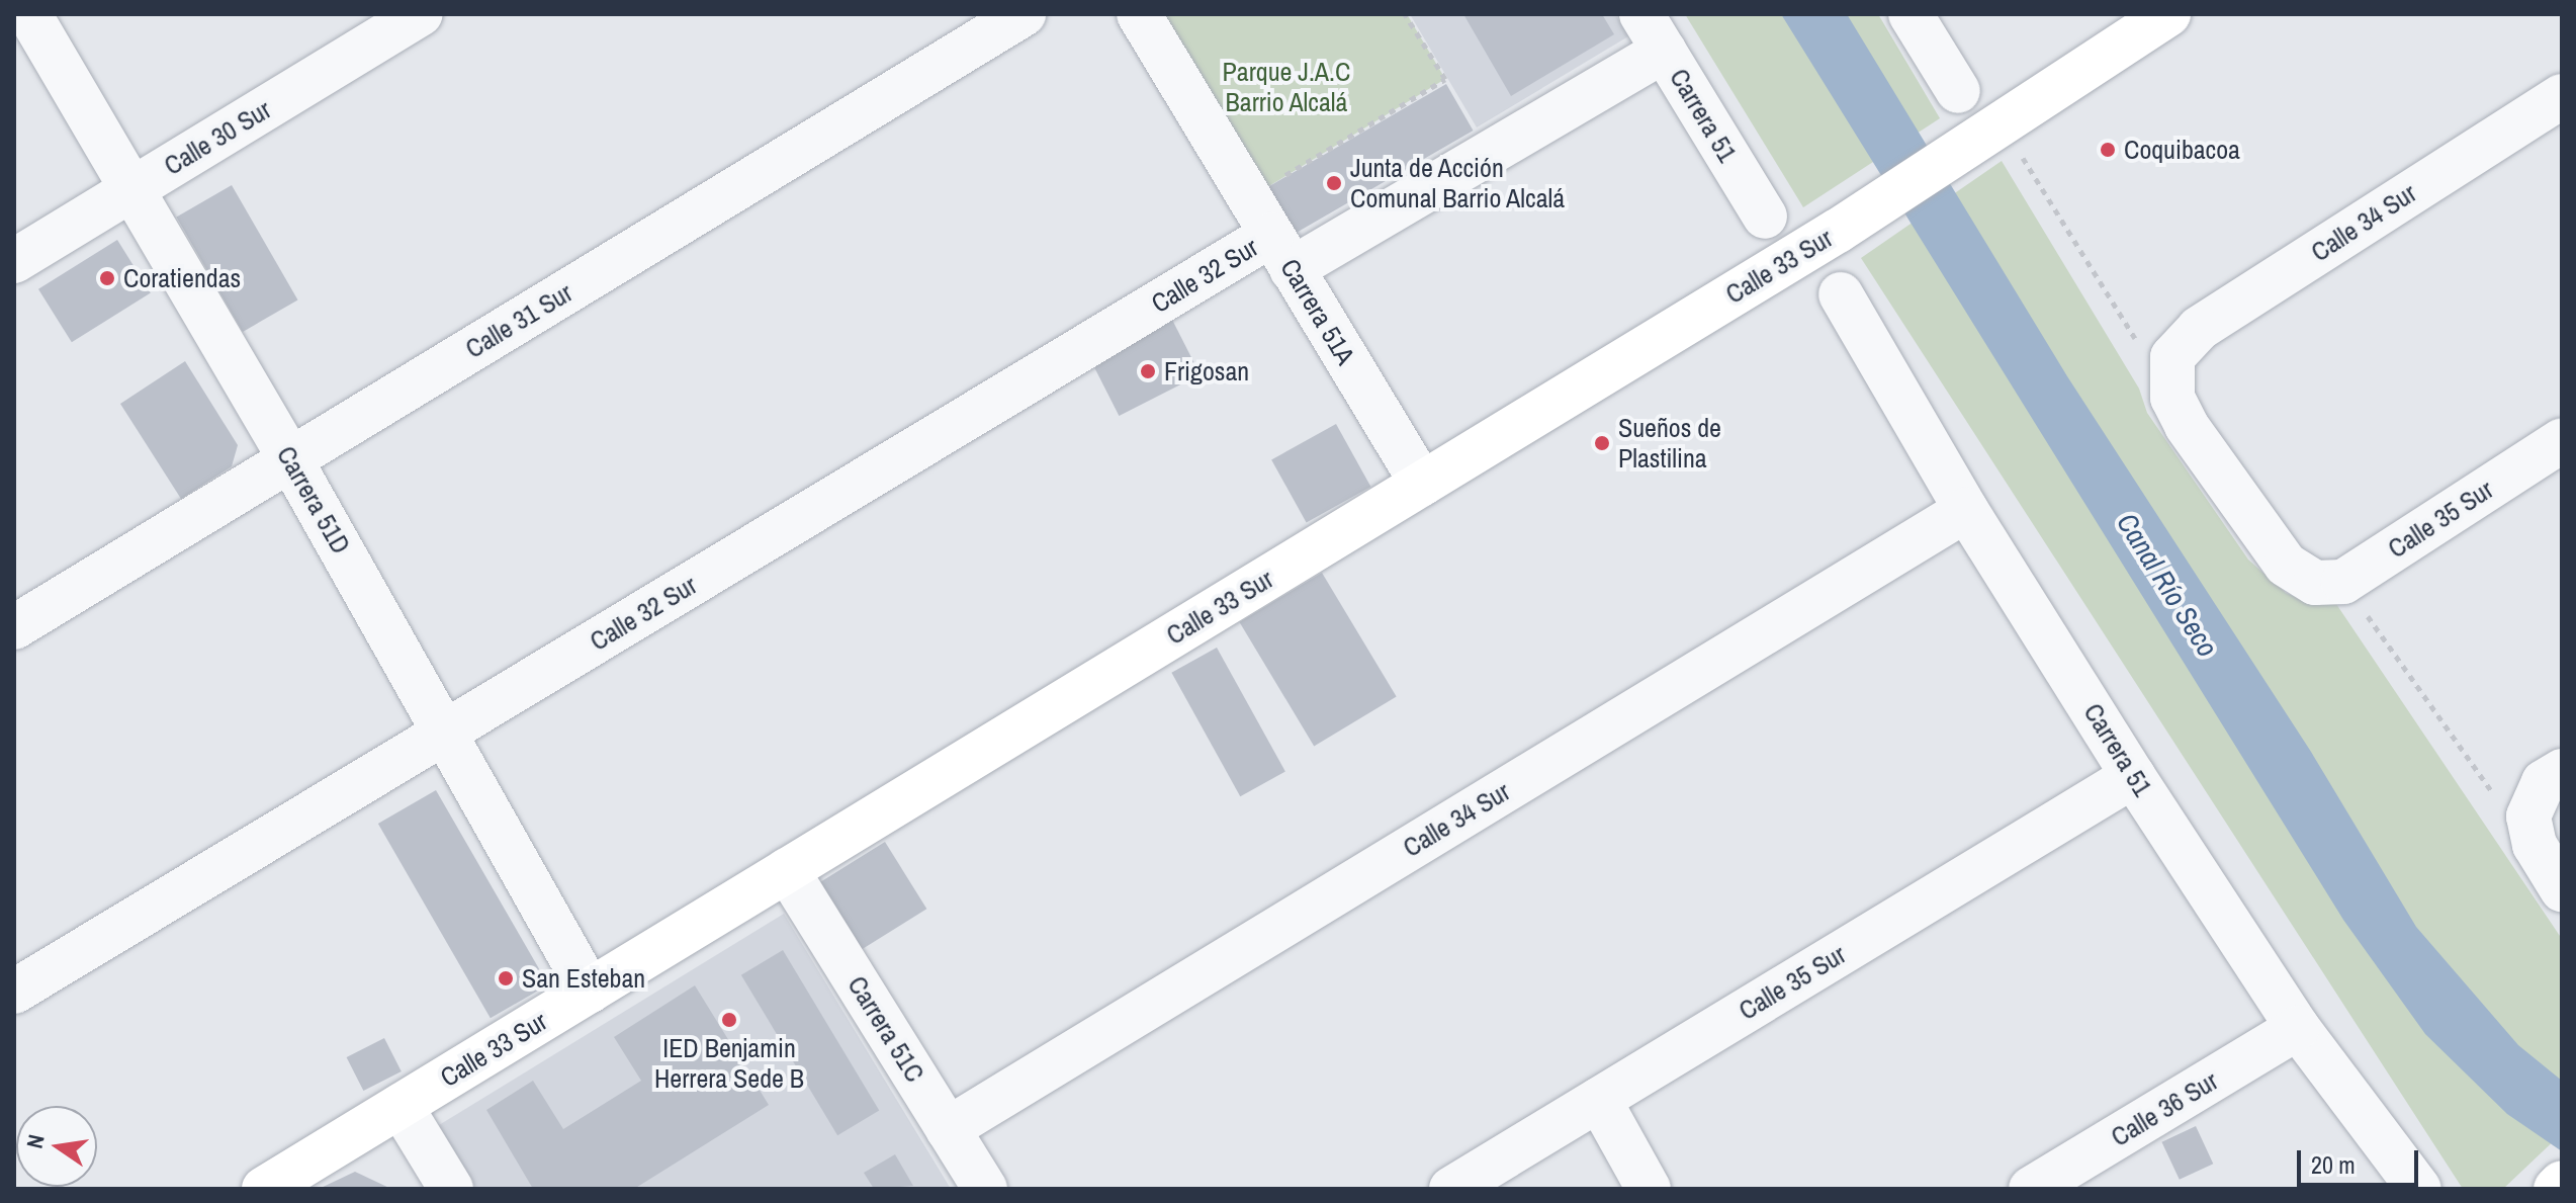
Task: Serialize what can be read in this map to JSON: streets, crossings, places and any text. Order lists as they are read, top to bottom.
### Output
{
  "streets": {
    "street": [
      "Carrera 51",
      "Calle 30 Sur",
      "Calle 34 Sur",
      "Calle 33 Sur",
      "Calle 32 Sur",
      "Carrera 51A",
      "Calle 31 Sur",
      "Carrera 51D",
      "Calle 35 Sur",
      "Carrera 51C",
      "Calle 36 Sur"
    ]
  },
  "crossings": [
    ["Carrera 51", "Calle 34 Sur"],
    ["Carrera 51", "Calle 32 Sur"],
    ["Carrera 51", "Calle 35 Sur"],
    ["Carrera 51", "Calle 36 Sur"],
    ["Calle 30 Sur", "Carrera 51D"],
    ["Calle 34 Sur", "Carrera 51C"],
    ["Calle 33 Sur", "Carrera 51A"],
    ["Calle 33 Sur", "Carrera 51D"],
    ["Calle 33 Sur", "Carrera 51C"],
    ["Calle 32 Sur", "Carrera 51A"],
    ["Calle 32 Sur", "Carrera 51D"],
    ["Calle 31 Sur", "Carrera 51D"]
  ],
  "water": ["Canal Río Seco"],
  "parks": ["Parque J.A.C Barrio Alcalá"],
  "places": [
    "Coquibacoa",
    "Junta de Acción Comunal Barrio Alcalá",
    "Coratiendas",
    "Frigosan",
    "Sueños de Plastilina",
    "San Esteban",
    "IED Benjamin Herrera Sede B"
  ],
  "scale_bar": "20 m",
  "north": "left"
}
